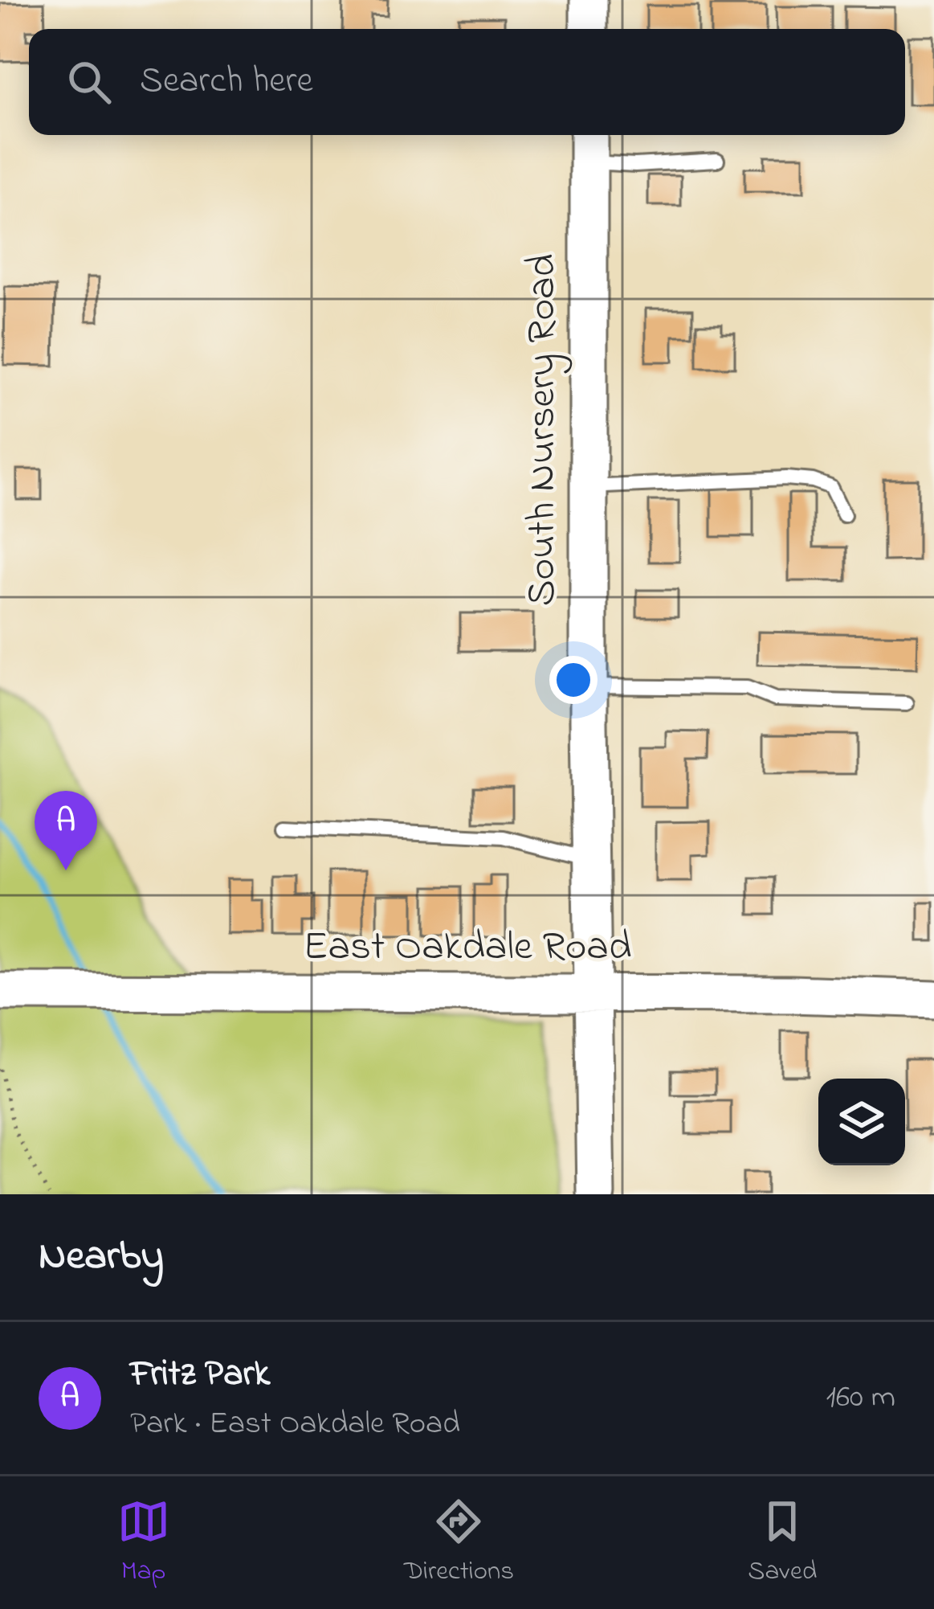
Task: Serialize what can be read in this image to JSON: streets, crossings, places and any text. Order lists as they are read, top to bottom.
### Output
{
  "streets": {
    "street": ["South Nursery Road", "East Oakdale Road"]
  },
  "crossings": [
    ["South Nursery Road", "East Oakdale Road"]
  ],
  "page": {
    "search": "Search here",
    "pins": "A",
    "heading": "Nearby",
    "list": [
      {
        "mark": "A",
        "name": "Fritz Park",
        "note": "Park · East Oakdale Road",
        "value": "160 m"
      }
    ],
    "nav": ["Map", "Directions", "Saved"]
  }
}
